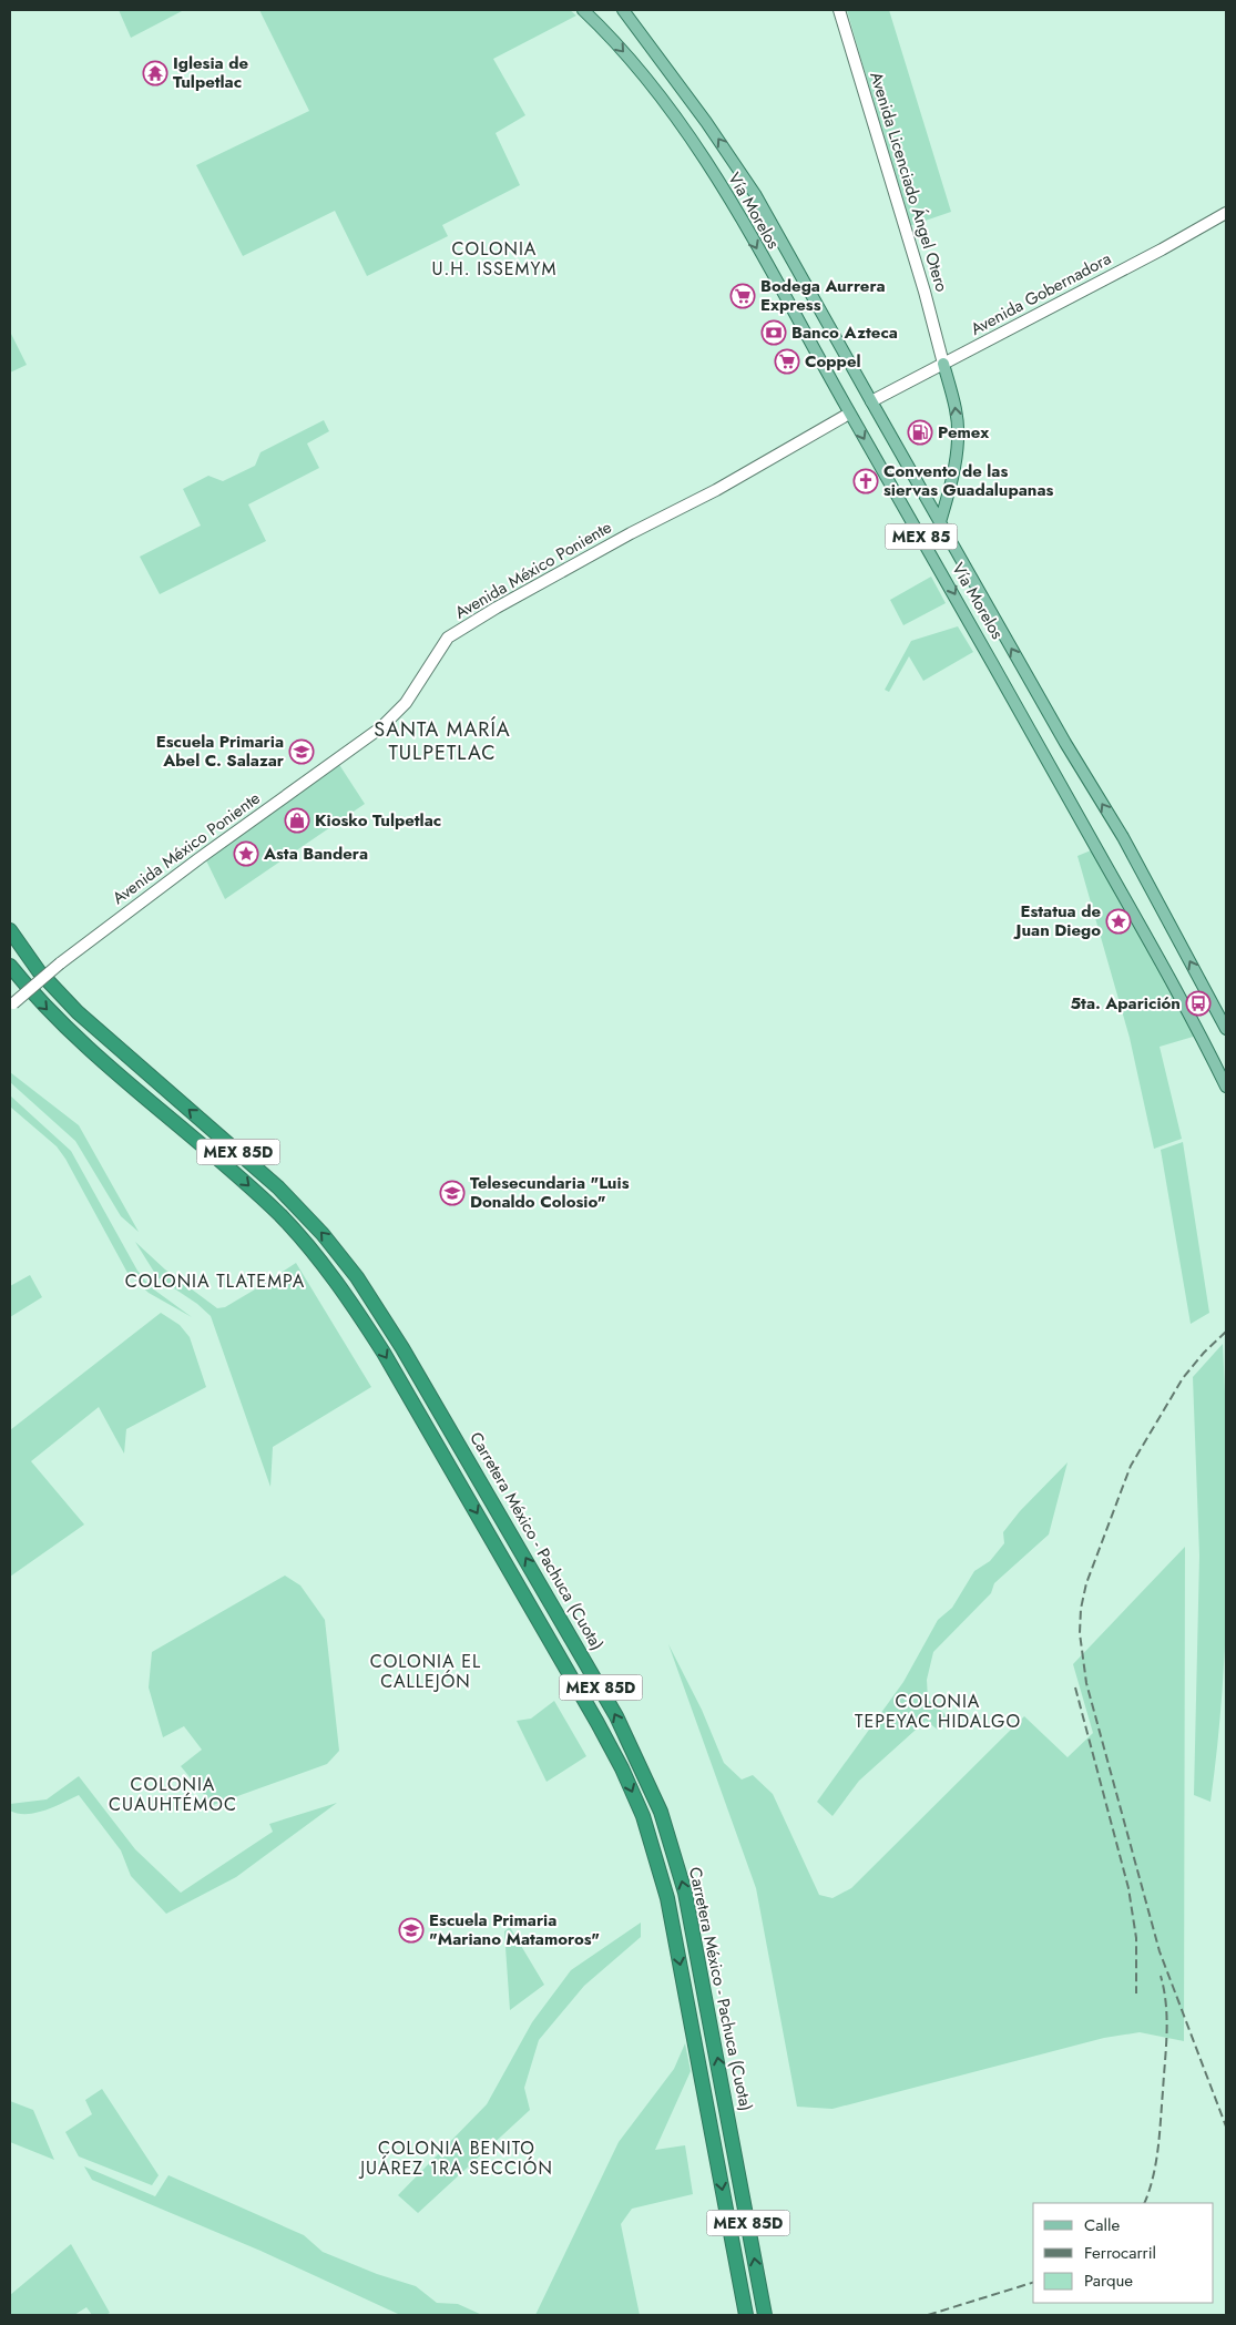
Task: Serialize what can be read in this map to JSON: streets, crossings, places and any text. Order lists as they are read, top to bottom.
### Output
{
  "streets": {
    "highway": ["MEX 85D", "Carretera México - Pachuca (Cuota)"],
    "main road": [
      "Avenida Licenciado Ángel Otero",
      "Vía Morelos",
      "Avenida Gobernadora",
      "MEX 85",
      "Avenida México Poniente"
    ]
  },
  "crossings": [
    ["Avenida Licenciado Ángel Otero", "Avenida Gobernadora"],
    ["Vía Morelos", "Avenida Gobernadora"],
    ["Vía Morelos", "Avenida México Poniente"]
  ],
  "districts": [
    "COLONIA U.H. ISSEMYM",
    "SANTA MARÍA TULPETLAC",
    "COLONIA TLATEMPA",
    "COLONIA EL CALLEJÓN",
    "COLONIA TEPEYAC HIDALGO",
    "COLONIA CUAUHTÉMOC",
    "COLONIA BENITO JUÁREZ 1RA SECCIÓN"
  ],
  "places": {
    "temple": ["Iglesia de Tulpetlac"],
    "supermarket": ["Bodega Aurrera Express", "Coppel"],
    "bank": ["Banco Azteca"],
    "fuel station": ["Pemex"],
    "church": ["Convento de las siervas Guadalupanas"],
    "school or university": ["Escuela Primaria Abel C. Salazar", "Telesecundaria \"Luis Donaldo Colosio\"", "Escuela Primaria \"Mariano Matamoros\""],
    "shop": ["Kiosko Tulpetlac"],
    "place": ["Asta Bandera", "Estatua de Juan Diego"],
    "bus stop": ["5ta. Aparición"]
  },
  "legend": ["Calle", "Ferrocarril", "Parque"]
}
